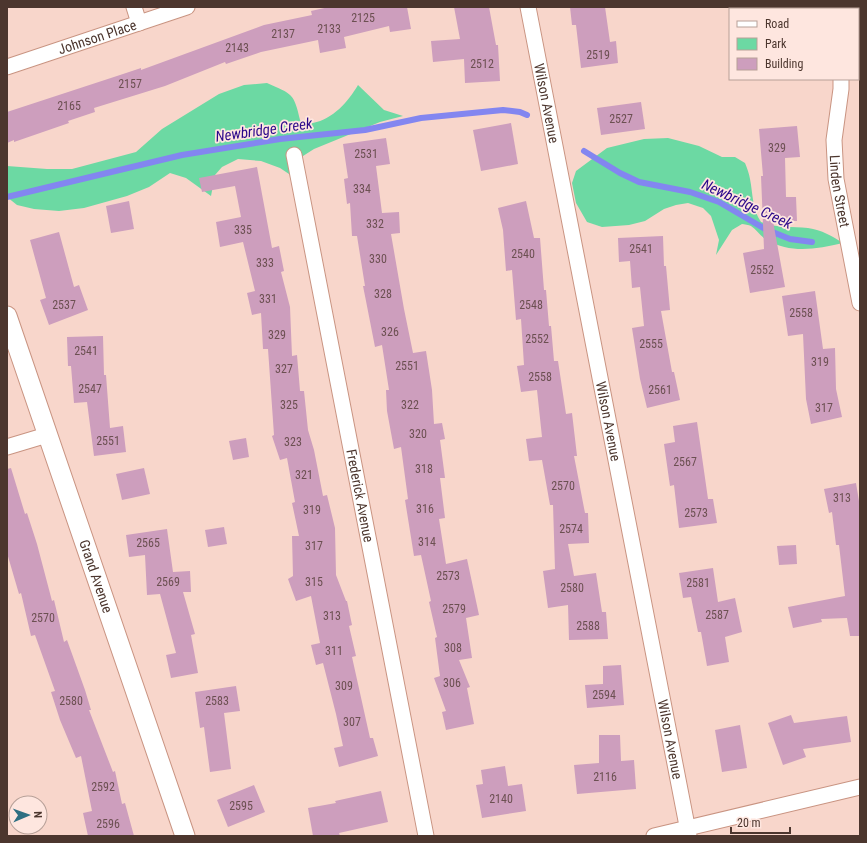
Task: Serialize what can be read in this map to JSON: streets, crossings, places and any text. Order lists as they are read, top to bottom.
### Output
{
  "streets": {
    "street": [
      "Johnson Place",
      "Wilson Avenue",
      "Linden Street",
      "Frederick Avenue",
      "Grand Avenue"
    ]
  },
  "water": ["Newbridge Creek"],
  "house_numbers": [
    "2125",
    "2133",
    "2137",
    "2143",
    "2519",
    "2512",
    "2157",
    "2165",
    "2527",
    "329",
    "2531",
    "334",
    "332",
    "335",
    "2541",
    "2540",
    "330",
    "333",
    "2552",
    "328",
    "331",
    "2537",
    "2548",
    "2558",
    "326",
    "329",
    "2552",
    "2555",
    "2541",
    "319",
    "2551",
    "327",
    "2558",
    "2547",
    "2561",
    "325",
    "322",
    "317",
    "320",
    "2551",
    "323",
    "2567",
    "318",
    "321",
    "2570",
    "313",
    "316",
    "319",
    "2573",
    "2574",
    "314",
    "2565",
    "317",
    "2573",
    "2569",
    "315",
    "2581",
    "2580",
    "2579",
    "2587",
    "313",
    "2570",
    "2588",
    "308",
    "311",
    "306",
    "309",
    "2594",
    "2580",
    "2583",
    "307",
    "2116",
    "2592",
    "2140",
    "2595",
    "2596"
  ],
  "legend": ["Road", "Park", "Building"],
  "scale_bar": "20 m",
  "north": "right"
}
